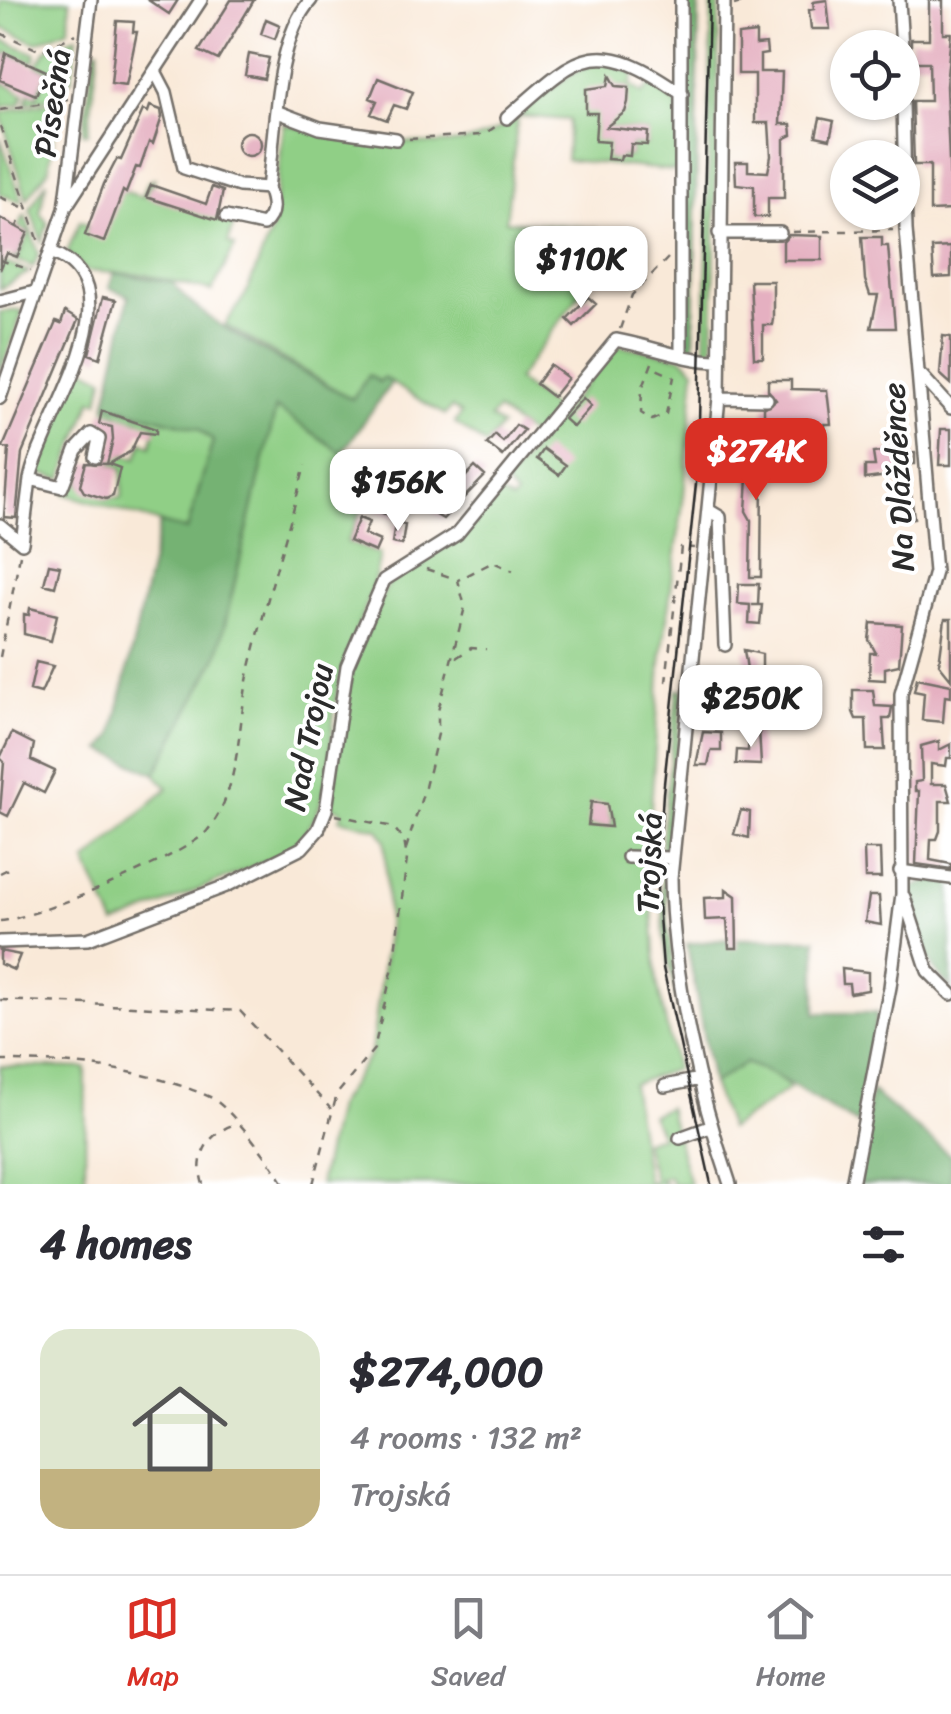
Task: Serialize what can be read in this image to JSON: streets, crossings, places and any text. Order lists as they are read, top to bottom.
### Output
{
  "streets": {
    "street": [
      "Písečná",
      "Na Dlážděnce",
      "Nad Trojou",
      "Trojská"
    ]
  },
  "page": {
    "price": [
      "$110K",
      "$274K",
      "$156K",
      "$250K"
    ],
    "heading": "4 homes",
    "list": [
      {
        "name": "$274,000",
        "note": "4 rooms · 132 m² · Trojská"
      }
    ],
    "tabs": ["Map", "Saved", "Home"]
  }
}
